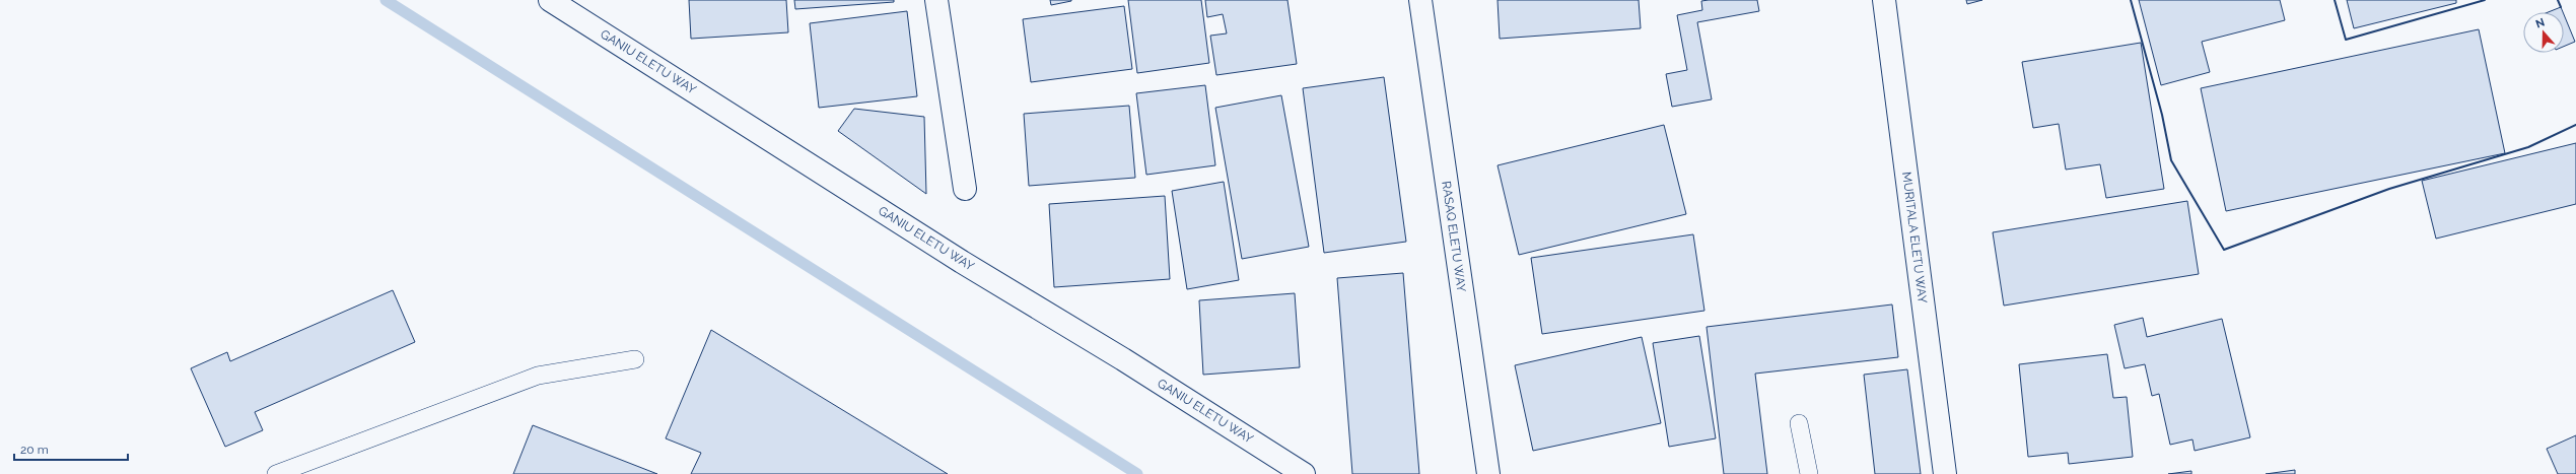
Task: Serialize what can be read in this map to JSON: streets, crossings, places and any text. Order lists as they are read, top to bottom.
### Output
{
  "streets": {
    "street": ["GANIU ELETU WAY", "RASAQ ELETU WAY", "MURITALA ELETU WAY"]
  },
  "scale_bar": "20 m",
  "north": "top"
}
